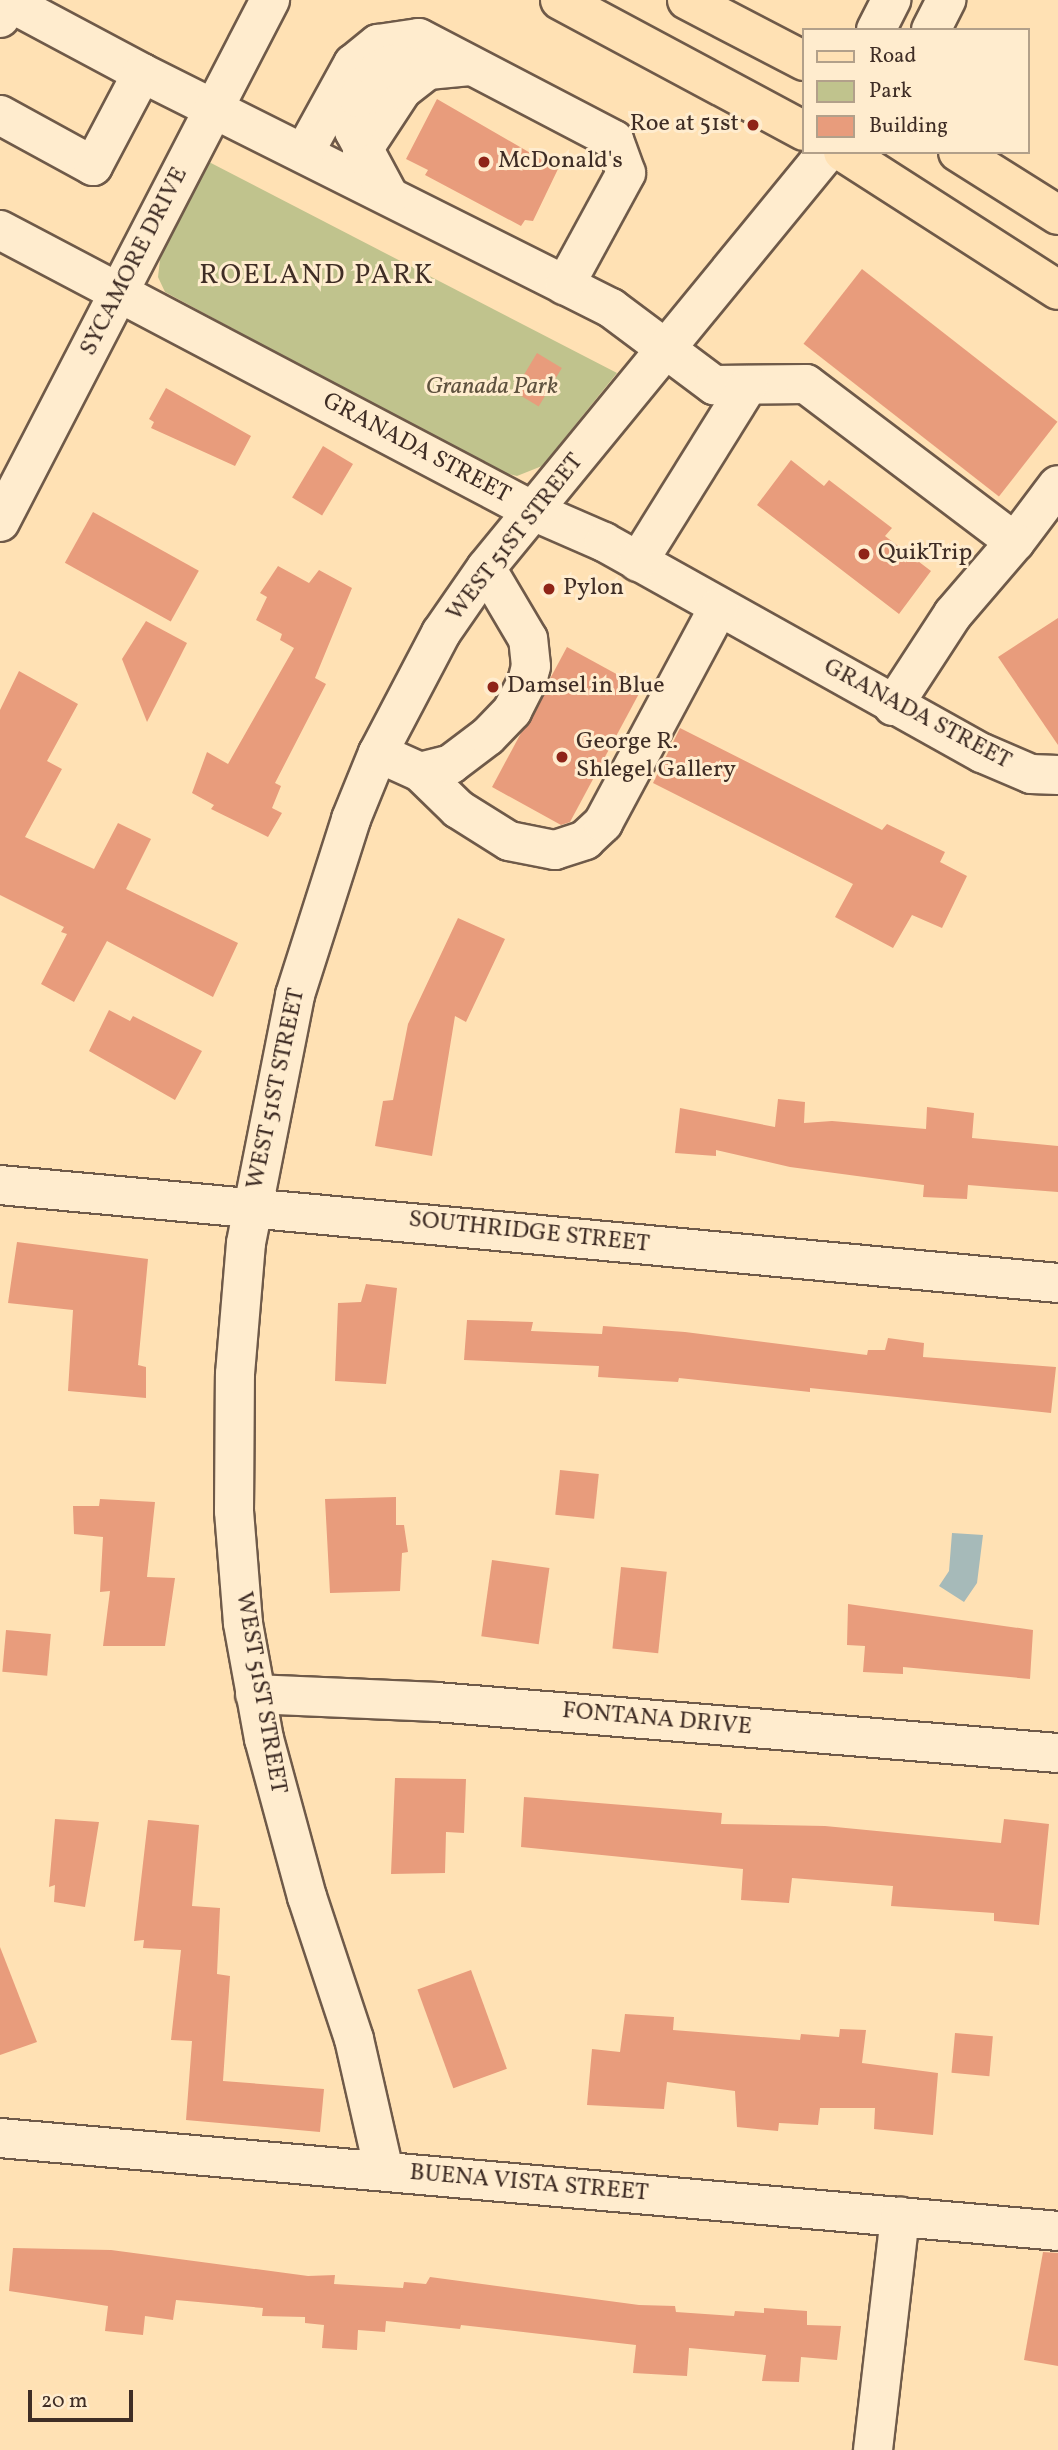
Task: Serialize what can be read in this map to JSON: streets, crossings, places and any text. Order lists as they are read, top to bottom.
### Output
{
  "streets": {
    "street": [
      "SYCAMORE DRIVE",
      "GRANADA STREET",
      "WEST 51ST STREET",
      "SOUTHRIDGE STREET",
      "FONTANA DRIVE",
      "BUENA VISTA STREET"
    ]
  },
  "crossings": [
    ["SYCAMORE DRIVE", "GRANADA STREET"],
    ["GRANADA STREET", "WEST 51ST STREET"],
    ["WEST 51ST STREET", "SOUTHRIDGE STREET"],
    ["WEST 51ST STREET", "FONTANA DRIVE"],
    ["WEST 51ST STREET", "BUENA VISTA STREET"]
  ],
  "districts": ["ROELAND PARK"],
  "parks": ["Granada Park"],
  "places": [
    "Roe at 51st",
    "McDonald's",
    "QuikTrip",
    "Pylon",
    "Damsel in Blue",
    "George R. Shlegel Gallery"
  ],
  "legend": ["Road", "Park", "Building"],
  "scale_bar": "20 m"
}
